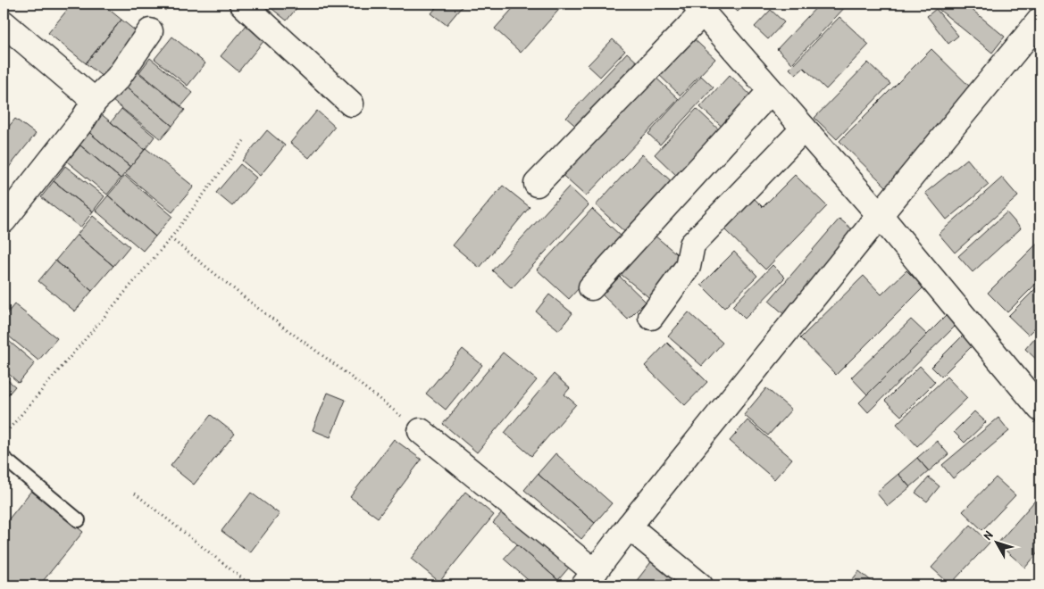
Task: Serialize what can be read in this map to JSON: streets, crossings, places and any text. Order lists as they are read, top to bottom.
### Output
{
  "north": "top left"
}
